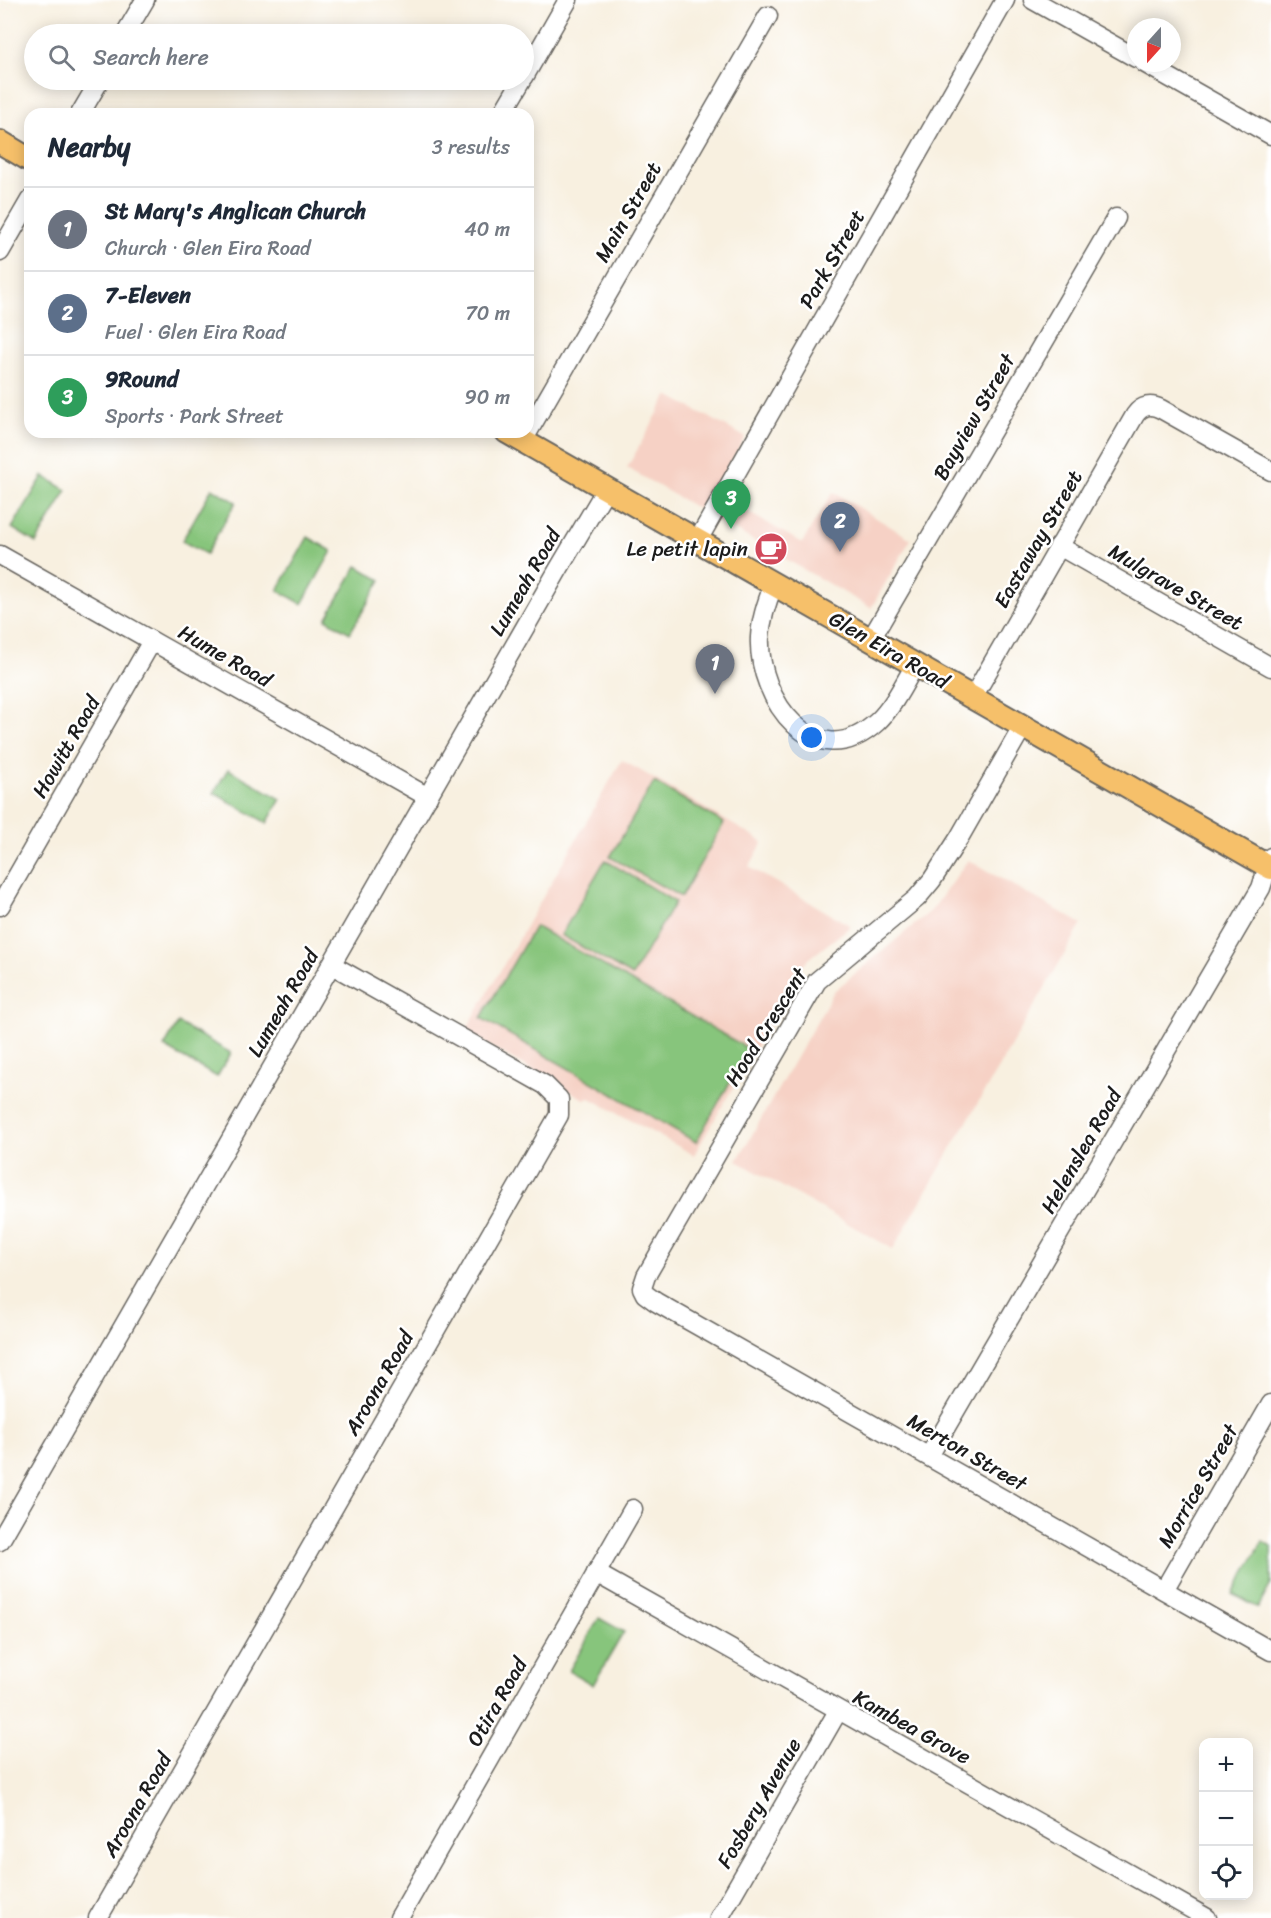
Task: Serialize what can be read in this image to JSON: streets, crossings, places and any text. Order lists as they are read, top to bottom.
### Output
{
  "streets": {
    "main road": ["Glen Eira Road"],
    "street": [
      "Main Street",
      "Park Street",
      "Bayview Street",
      "Eastaway Street",
      "Lumeah Road",
      "Mulgrave Street",
      "Hume Road",
      "Howitt Road",
      "Hood Crescent",
      "Helenslea Road",
      "Aroona Road",
      "Merton Street",
      "Morrice Street",
      "Otira Road",
      "Kambea Grove",
      "Fosbery Avenue"
    ]
  },
  "crossings": [
    ["Park Street", "Glen Eira Road"],
    ["Bayview Street", "Glen Eira Road"],
    ["Eastaway Street", "Mulgrave Street"],
    ["Eastaway Street", "Glen Eira Road"],
    ["Lumeah Road", "Glen Eira Road"],
    ["Lumeah Road", "Hume Road"],
    ["Lumeah Road", "Aroona Road"],
    ["Glen Eira Road", "Hood Crescent"],
    ["Glen Eira Road", "Helenslea Road"],
    ["Hume Road", "Howitt Road"],
    ["Hood Crescent", "Merton Street"],
    ["Helenslea Road", "Merton Street"],
    ["Merton Street", "Morrice Street"],
    ["Otira Road", "Kambea Grove"],
    ["Kambea Grove", "Fosbery Avenue"]
  ],
  "places": {
    "cafe": ["Le petit lapin"]
  },
  "north": "bottom",
  "page": {
    "search": "Search here",
    "heading": ["Nearby", "3 results"],
    "list": [
      {
        "mark": "1",
        "name": "St Mary's Anglican Church",
        "note": "Church · Glen Eira Road",
        "value": "40 m"
      },
      {
        "mark": "2",
        "name": "7-Eleven",
        "note": "Fuel · Glen Eira Road",
        "value": "70 m"
      },
      {
        "mark": "3",
        "name": "9Round",
        "note": "Sports · Park Street",
        "value": "90 m"
      }
    ],
    "pins": ["3", "2", "1"],
    "map_buttons": ["+", "−"]
  }
}
